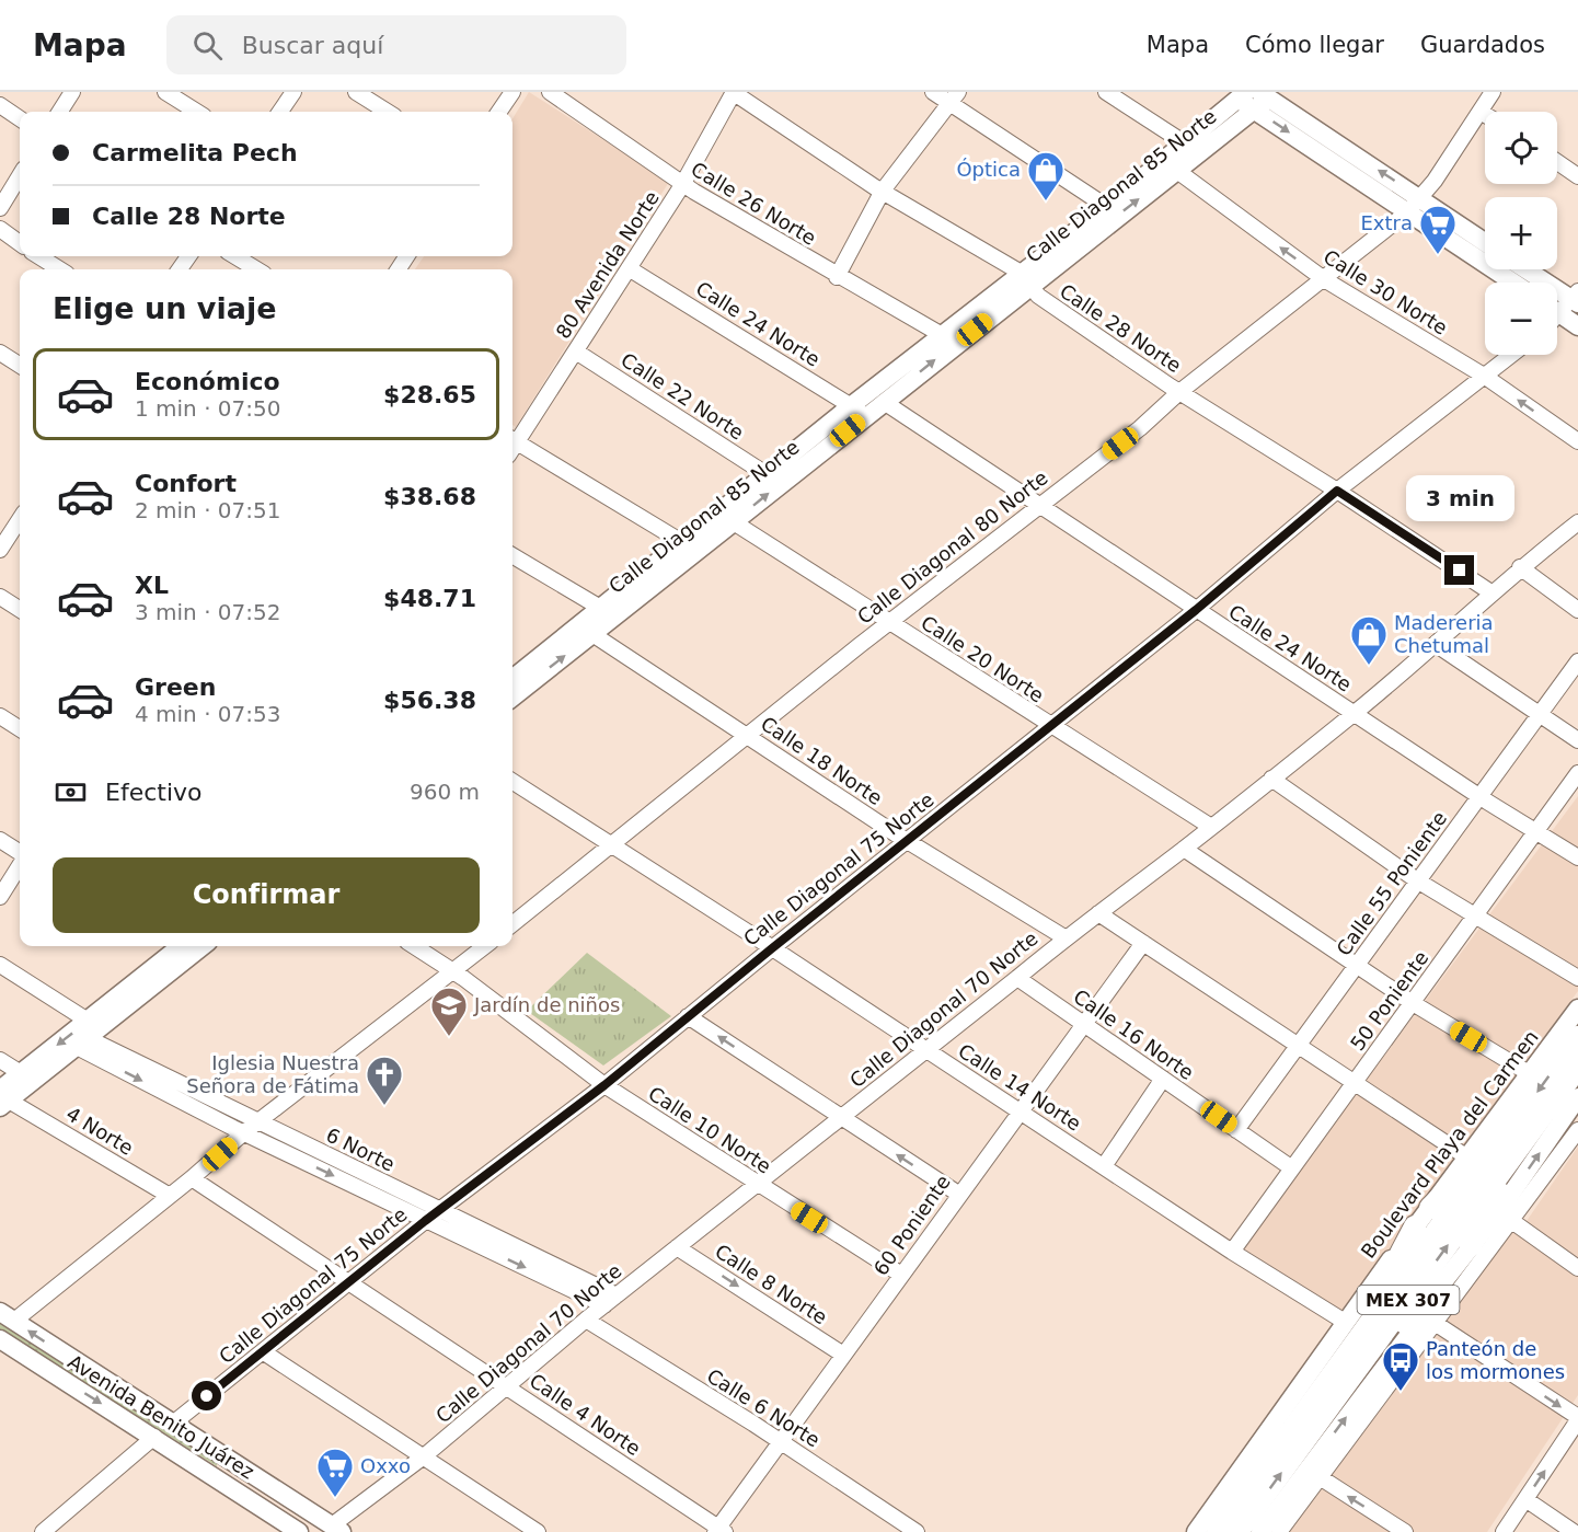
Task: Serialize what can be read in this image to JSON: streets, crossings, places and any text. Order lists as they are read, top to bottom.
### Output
{
  "streets": {
    "highway": ["MEX 307"],
    "main road": ["Calle Diagonal 85 Norte", "Boulevard Playa del Carmen", "Avenida Benito Juárez"],
    "street": [
      "Calle 26 Norte",
      "80 Avenida Norte",
      "Calle 30 Norte",
      "Calle 24 Norte",
      "Calle 28 Norte",
      "Calle 22 Norte",
      "Calle Diagonal 80 Norte",
      "Calle 20 Norte",
      "Calle 18 Norte",
      "Calle Diagonal 75 Norte",
      "Calle 55 Poniente",
      "50 Poniente",
      "Calle Diagonal 70 Norte",
      "Calle 16 Norte",
      "Calle 14 Norte",
      "Calle 10 Norte",
      "4 Norte",
      "6 Norte",
      "60 Poniente",
      "Calle 8 Norte",
      "Calle 6 Norte",
      "Calle 4 Norte"
    ]
  },
  "crossings": [
    ["Calle Diagonal 85 Norte", "Calle 26 Norte"],
    ["Calle Diagonal 85 Norte", "Calle 30 Norte"],
    ["Calle Diagonal 85 Norte", "Calle 24 Norte"],
    ["Calle Diagonal 85 Norte", "Calle 28 Norte"],
    ["Calle Diagonal 85 Norte", "Calle 22 Norte"],
    ["Calle Diagonal 85 Norte", "Calle 20 Norte"],
    ["Calle Diagonal 85 Norte", "Calle 18 Norte"],
    ["Calle 26 Norte", "80 Avenida Norte"],
    ["80 Avenida Norte", "Calle 24 Norte"],
    ["80 Avenida Norte", "Calle 28 Norte"],
    ["80 Avenida Norte", "Calle 22 Norte"],
    ["Calle 30 Norte", "Calle Diagonal 80 Norte"],
    ["Calle 30 Norte", "Calle Diagonal 75 Norte"],
    ["Calle 24 Norte", "Calle Diagonal 80 Norte"],
    ["Calle 24 Norte", "Calle Diagonal 75 Norte"],
    ["Calle 24 Norte", "Calle 55 Poniente"],
    ["Calle 24 Norte", "50 Poniente"],
    ["Calle 24 Norte", "Calle Diagonal 70 Norte"],
    ["Calle 28 Norte", "Calle Diagonal 80 Norte"],
    ["Calle 28 Norte", "Calle Diagonal 75 Norte"],
    ["Calle 28 Norte", "Calle Diagonal 70 Norte"],
    ["Calle Diagonal 80 Norte", "Calle 20 Norte"],
    ["Calle Diagonal 80 Norte", "Calle 18 Norte"],
    ["Calle Diagonal 80 Norte", "Calle 14 Norte"],
    ["Calle 20 Norte", "Calle Diagonal 75 Norte"],
    ["Calle 20 Norte", "Calle Diagonal 70 Norte"],
    ["Calle 18 Norte", "Calle Diagonal 75 Norte"],
    ["Calle 18 Norte", "Calle Diagonal 70 Norte"],
    ["Calle Diagonal 75 Norte", "Calle 14 Norte"],
    ["Calle Diagonal 75 Norte", "Calle 10 Norte"],
    ["Calle Diagonal 75 Norte", "6 Norte"],
    ["Calle Diagonal 75 Norte", "Calle 4 Norte"],
    ["Calle Diagonal 75 Norte", "Avenida Benito Juárez"],
    ["Calle 55 Poniente", "Calle 16 Norte"],
    ["50 Poniente", "Calle 16 Norte"],
    ["50 Poniente", "Calle 14 Norte"],
    ["Calle Diagonal 70 Norte", "Calle 16 Norte"],
    ["Calle Diagonal 70 Norte", "Calle 14 Norte"],
    ["Calle Diagonal 70 Norte", "Calle 10 Norte"],
    ["Calle Diagonal 70 Norte", "6 Norte"],
    ["Calle Diagonal 70 Norte", "Calle 8 Norte"],
    ["Calle Diagonal 70 Norte", "Calle 6 Norte"],
    ["Calle Diagonal 70 Norte", "Calle 4 Norte"],
    ["Calle Diagonal 70 Norte", "Avenida Benito Juárez"],
    ["Calle 16 Norte", "60 Poniente"],
    ["Calle 14 Norte", "Boulevard Playa del Carmen"],
    ["Calle 14 Norte", "60 Poniente"],
    ["Calle 10 Norte", "60 Poniente"],
    ["60 Poniente", "Calle 8 Norte"],
    ["60 Poniente", "Calle 6 Norte"],
    ["60 Poniente", "Calle 4 Norte"]
  ],
  "one_way": ["Calle 30 Norte", "Calle 8 Norte"],
  "places": {
    "shop": ["Óptica", "Madereria Chetumal"],
    "supermarket": ["Extra", "Oxxo"],
    "school or university": ["Jardín de niños"],
    "church": ["Iglesia Nuestra Señora de Fátima"],
    "bus stop": ["Panteón de los mormones"]
  },
  "page": {
    "header": "Mapa",
    "search": "Buscar aquí",
    "nav": ["Mapa", "Cómo llegar", "Guardados"],
    "map_buttons": ["+", "−"],
    "banner": ["Carmelita Pech", "Calle 28 Norte"],
    "heading": "Elige un viaje",
    "list": [
      {
        "name": "Económico",
        "note": "1 min · 07:50",
        "value": "$28.65"
      },
      {
        "name": "Confort",
        "note": "2 min · 07:51",
        "value": "$38.68"
      },
      {
        "name": "XL",
        "note": "3 min · 07:52",
        "value": "$48.71"
      },
      {
        "name": "Green",
        "note": "4 min · 07:53",
        "value": "$56.38"
      }
    ],
    "bubble": "3 min",
    "pay": ["Efectivo", "960 m"],
    "buttons": "Confirmar"
  }
}
